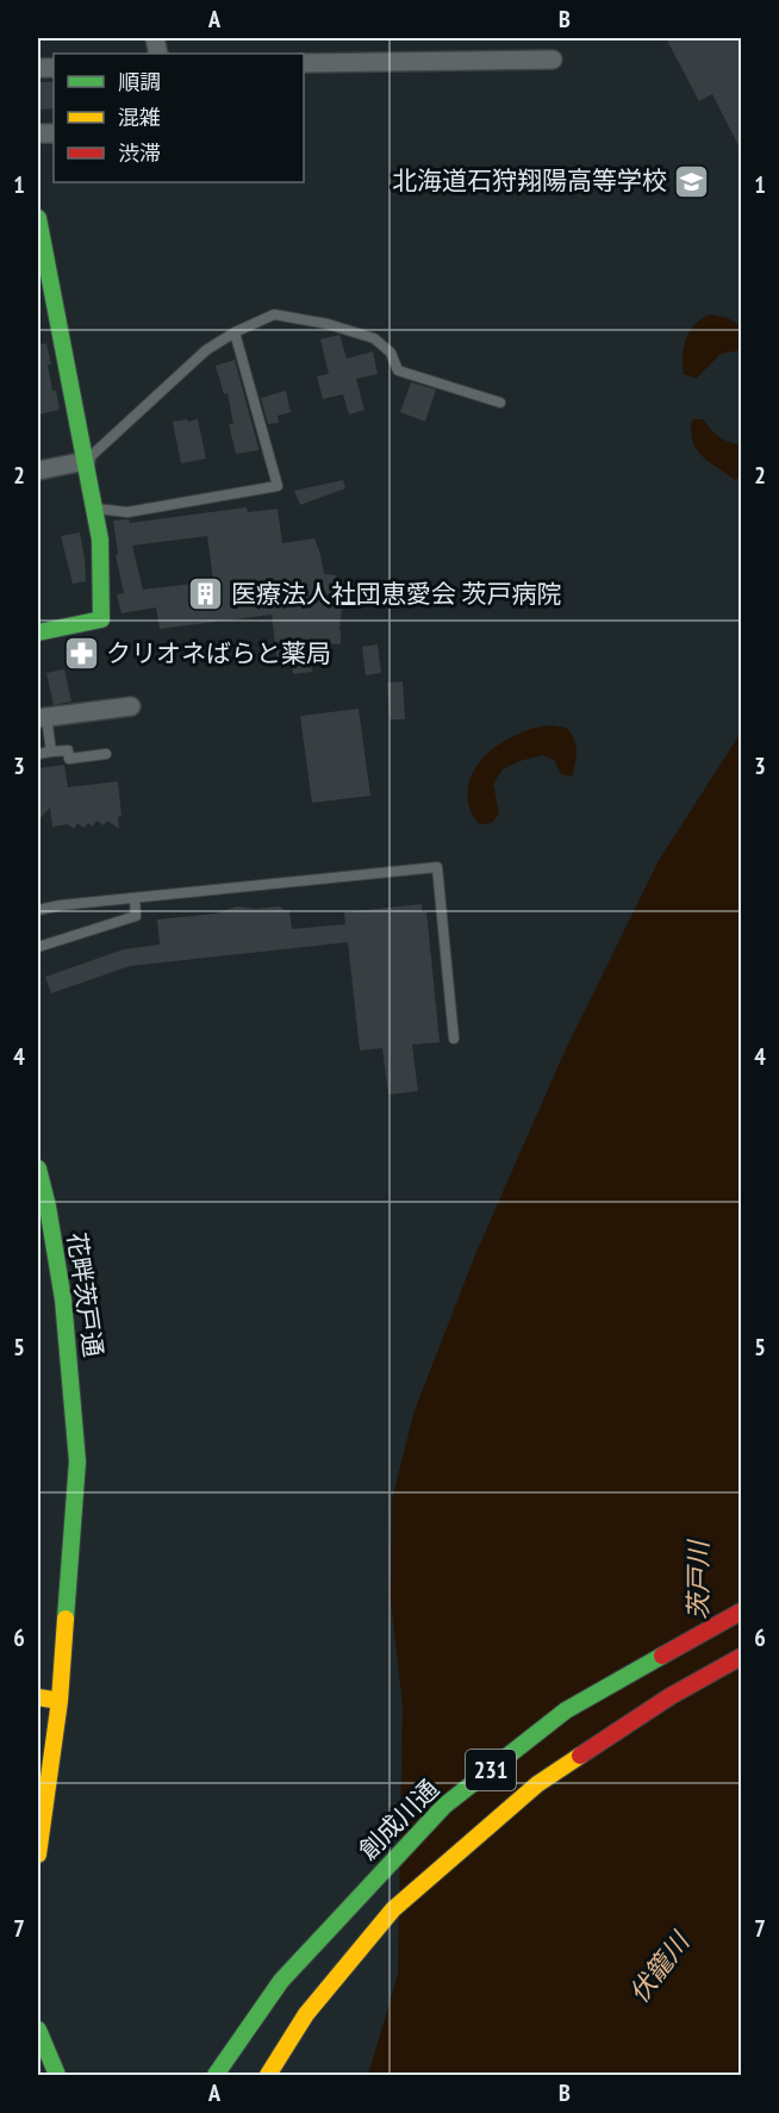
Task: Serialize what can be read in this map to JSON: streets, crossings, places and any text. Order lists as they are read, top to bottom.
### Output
{
  "streets": {
    "main road": ["花畔茨戸通", "231", "創成川通"]
  },
  "water": ["茨戸川", "伏籠川"],
  "places": {
    "school or university": ["北海道石狩翔陽高等学校"],
    "building": ["医療法人社団恵愛会 茨戸病院"],
    "pharmacy": ["クリオネばらと薬局"]
  },
  "legend": ["順調", "混雑", "渋滞"],
  "grid": {
    "columns": ["A", "B"],
    "rows": [
      "1",
      "2",
      "3",
      "4",
      "5",
      "6",
      "7"
    ]
  }
}
